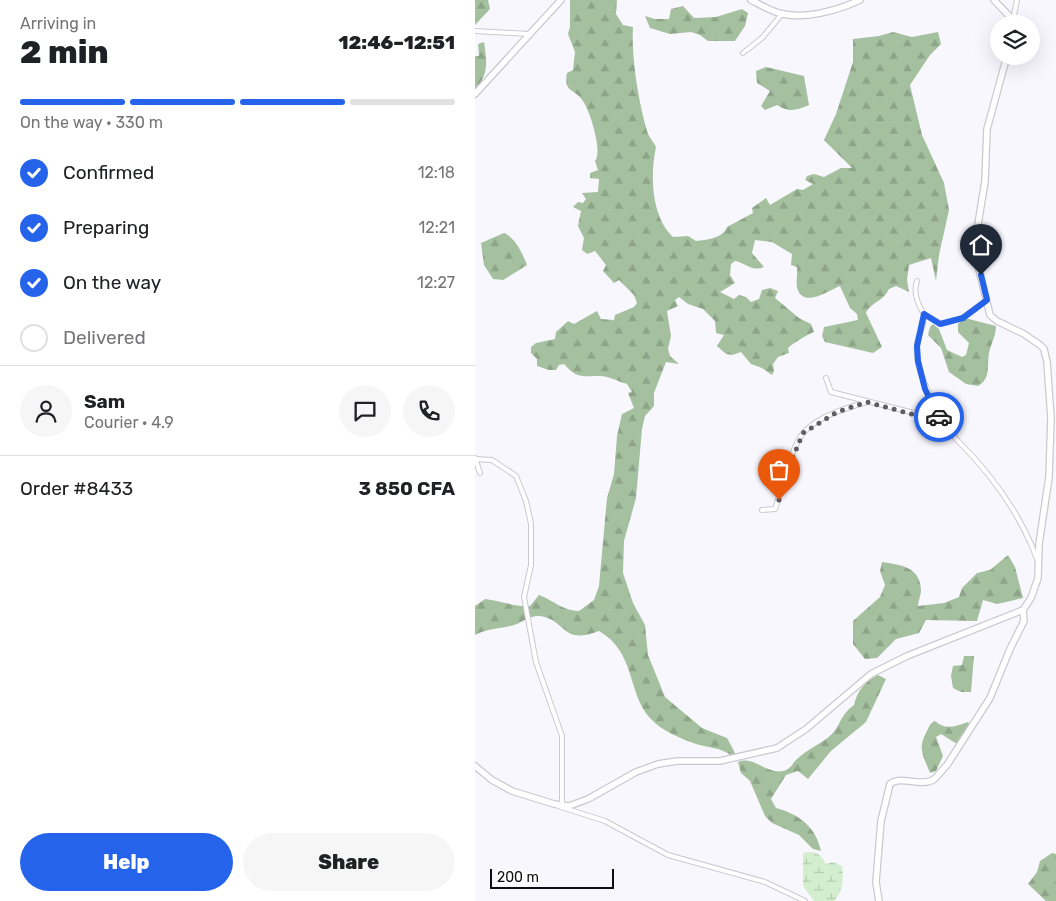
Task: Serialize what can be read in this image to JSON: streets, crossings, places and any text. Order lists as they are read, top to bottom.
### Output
{
  "scale_bar": "200 m",
  "page": {
    "heading": ["2 min", "Arriving in", "12:46–12:51"],
    "panel": [
      "Sam",
      "Courier · 4.9",
      "Order #8433",
      "3 850 CFA"
    ],
    "bar": "On the way · 330 m",
    "list": [
      ["Confirmed", "12:18"],
      ["Preparing", "12:21"],
      ["On the way", "12:27"],
      "Delivered"
    ],
    "buttons": ["Help", "Share"],
    "scale": "200 m"
  }
}
